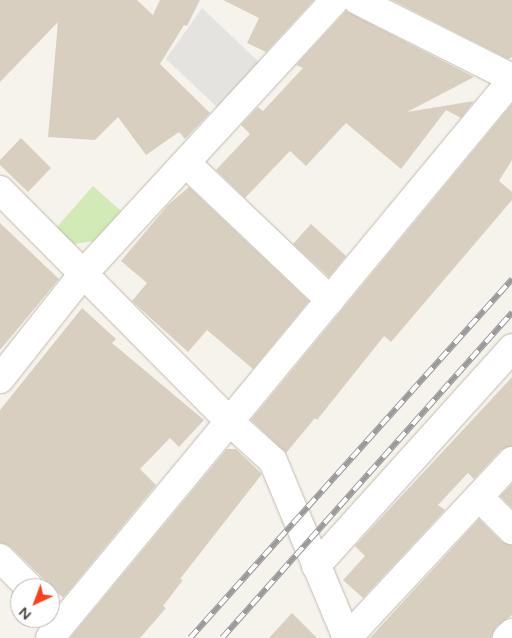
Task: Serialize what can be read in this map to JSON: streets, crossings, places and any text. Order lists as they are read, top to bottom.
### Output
{
  "north": "bottom left"
}
